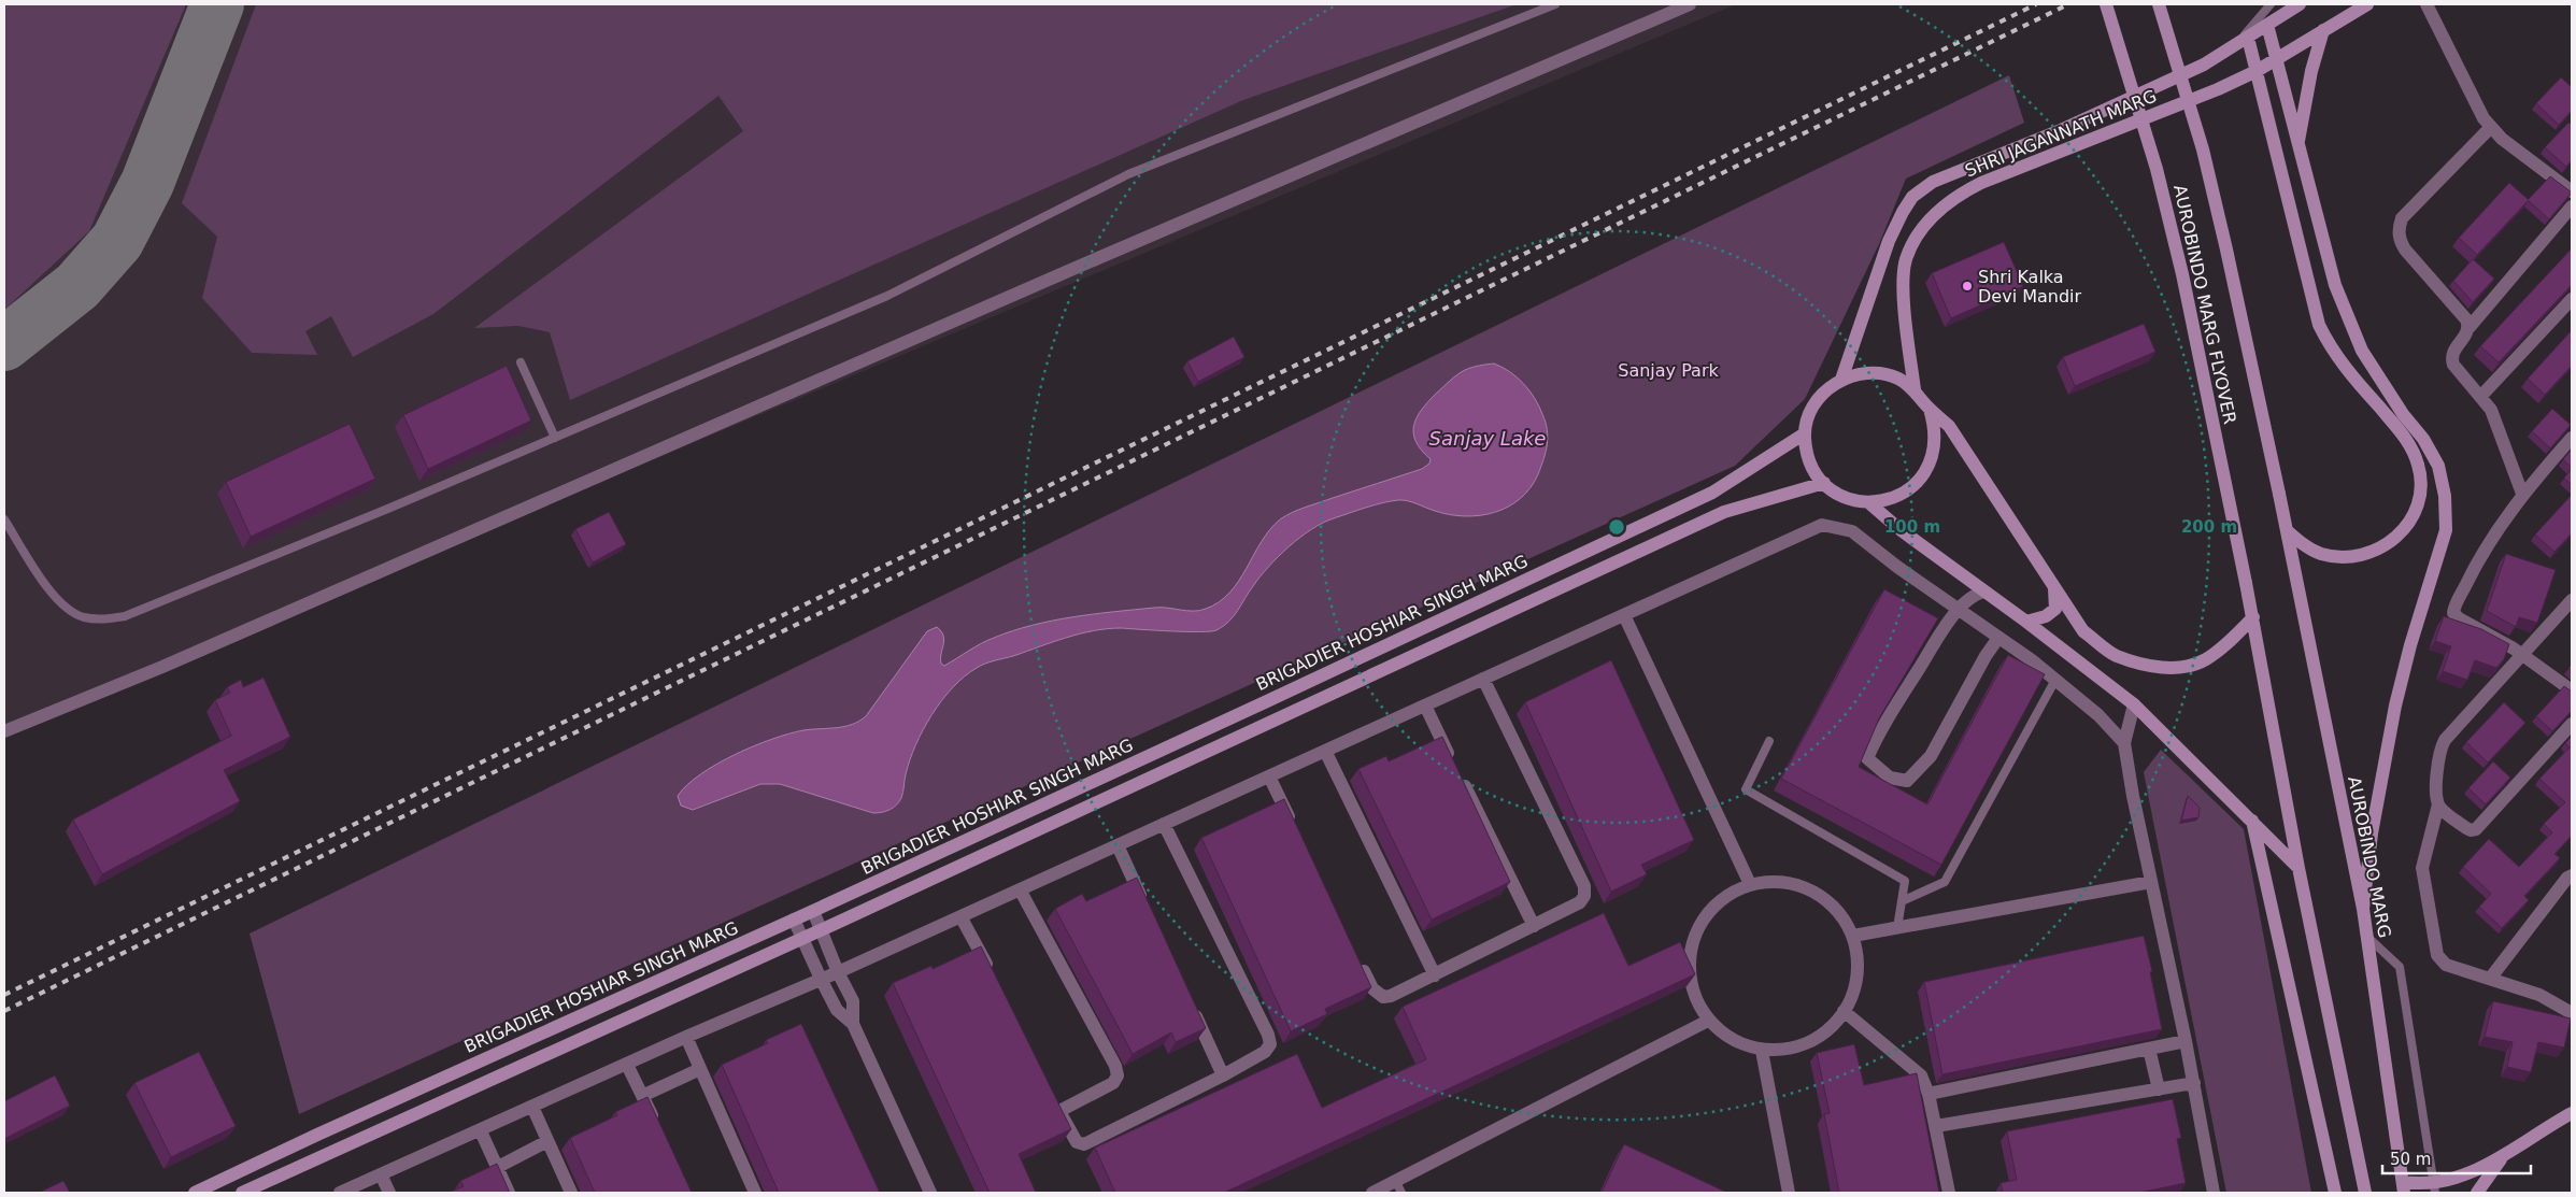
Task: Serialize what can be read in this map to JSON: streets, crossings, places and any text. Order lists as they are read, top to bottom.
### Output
{
  "streets": {
    "main road": [
      "SHRI JAGANNATH MARG",
      "AUROBINDO MARG FLYOVER",
      "BRIGADIER HOSHIAR SINGH MARG",
      "AUROBINDO MARG"
    ]
  },
  "crossings": [
    ["SHRI JAGANNATH MARG", "BRIGADIER HOSHIAR SINGH MARG"],
    ["AUROBINDO MARG FLYOVER", "AUROBINDO MARG"]
  ],
  "water": ["Sanjay Lake"],
  "parks": ["Sanjay Park"],
  "places": ["Shri Kalka Devi Mandir"],
  "scale_bar": "50 m",
  "rings": ["100 m", "200 m"]
}
